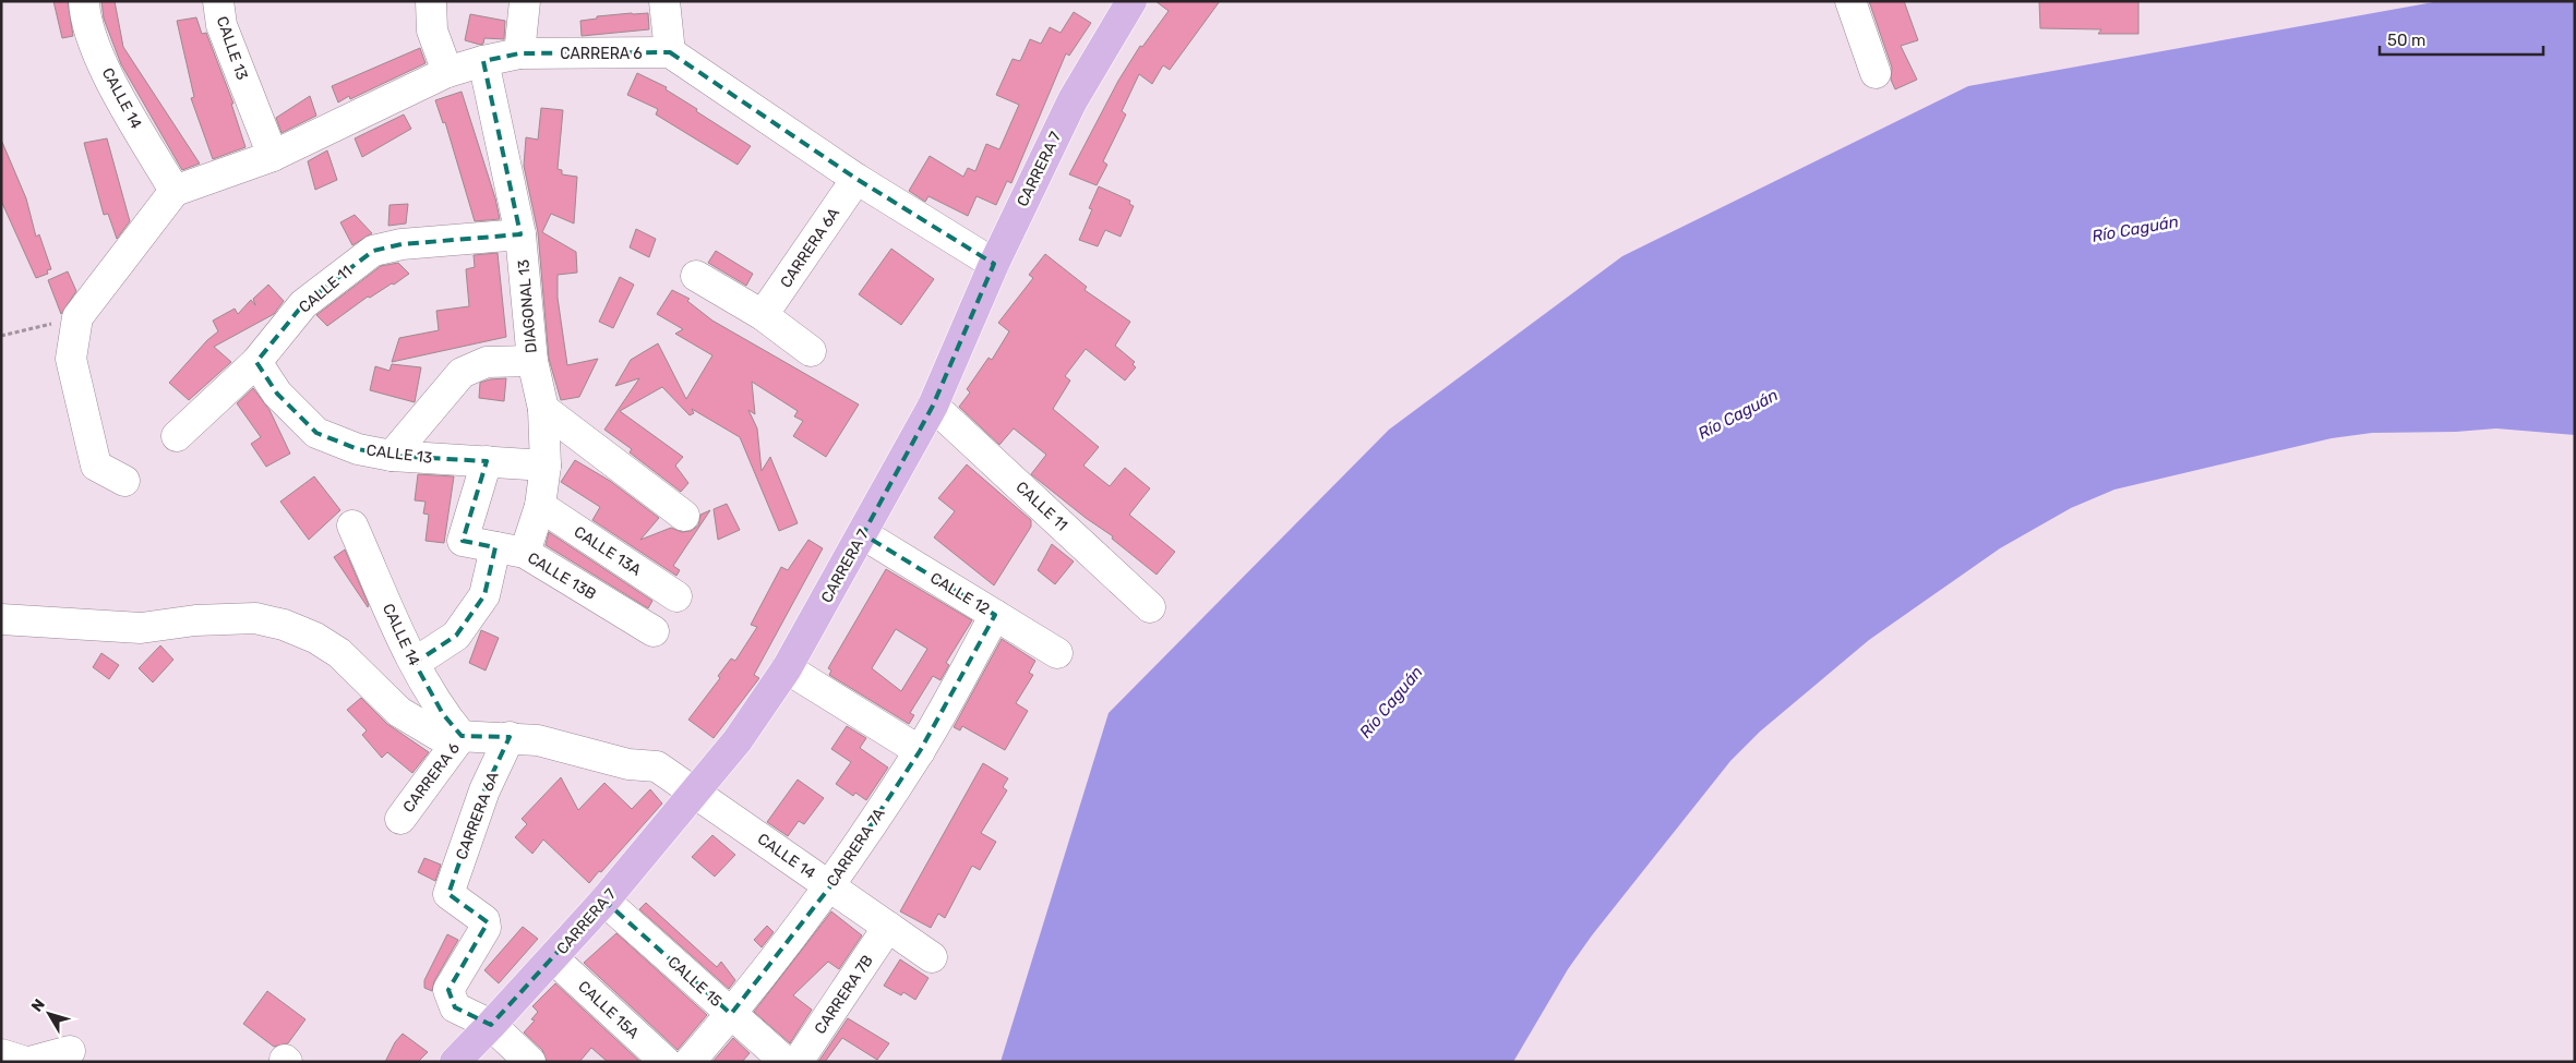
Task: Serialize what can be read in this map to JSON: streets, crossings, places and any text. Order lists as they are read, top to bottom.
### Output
{
  "streets": {
    "main road": ["CARRERA 7"],
    "street": [
      "CALLE 13",
      "CARRERA 6",
      "CALLE 14",
      "CARRERA 6A",
      "CALLE 11",
      "DIAGONAL 13",
      "CALLE 13A",
      "CALLE 13B",
      "CALLE 12",
      "CARRERA 7A",
      "CALLE 15",
      "CARRERA 7B",
      "CALLE 15A"
    ]
  },
  "crossings": [
    ["CALLE 13", "CARRERA 6"],
    ["CALLE 13", "CALLE 11"],
    ["CALLE 13", "DIAGONAL 13"],
    ["CALLE 13", "CALLE 13B"],
    ["CARRERA 6", "CALLE 14"],
    ["CARRERA 6", "DIAGONAL 13"],
    ["CALLE 14", "CARRERA 7"],
    ["CALLE 14", "CARRERA 6A"],
    ["CALLE 14", "CARRERA 7A"],
    ["CALLE 14", "CARRERA 7B"],
    ["CARRERA 7", "CARRERA 6A"],
    ["CARRERA 7", "CALLE 11"],
    ["CARRERA 7", "CALLE 12"],
    ["CARRERA 7", "CALLE 15"],
    ["CARRERA 7", "CALLE 15A"],
    ["CALLE 11", "DIAGONAL 13"],
    ["DIAGONAL 13", "CALLE 13A"],
    ["DIAGONAL 13", "CALLE 13B"],
    ["CALLE 12", "CARRERA 7A"],
    ["CARRERA 7A", "CALLE 15"]
  ],
  "water": ["Río Caguán"],
  "scale_bar": "50 m",
  "north": "top left"
}
